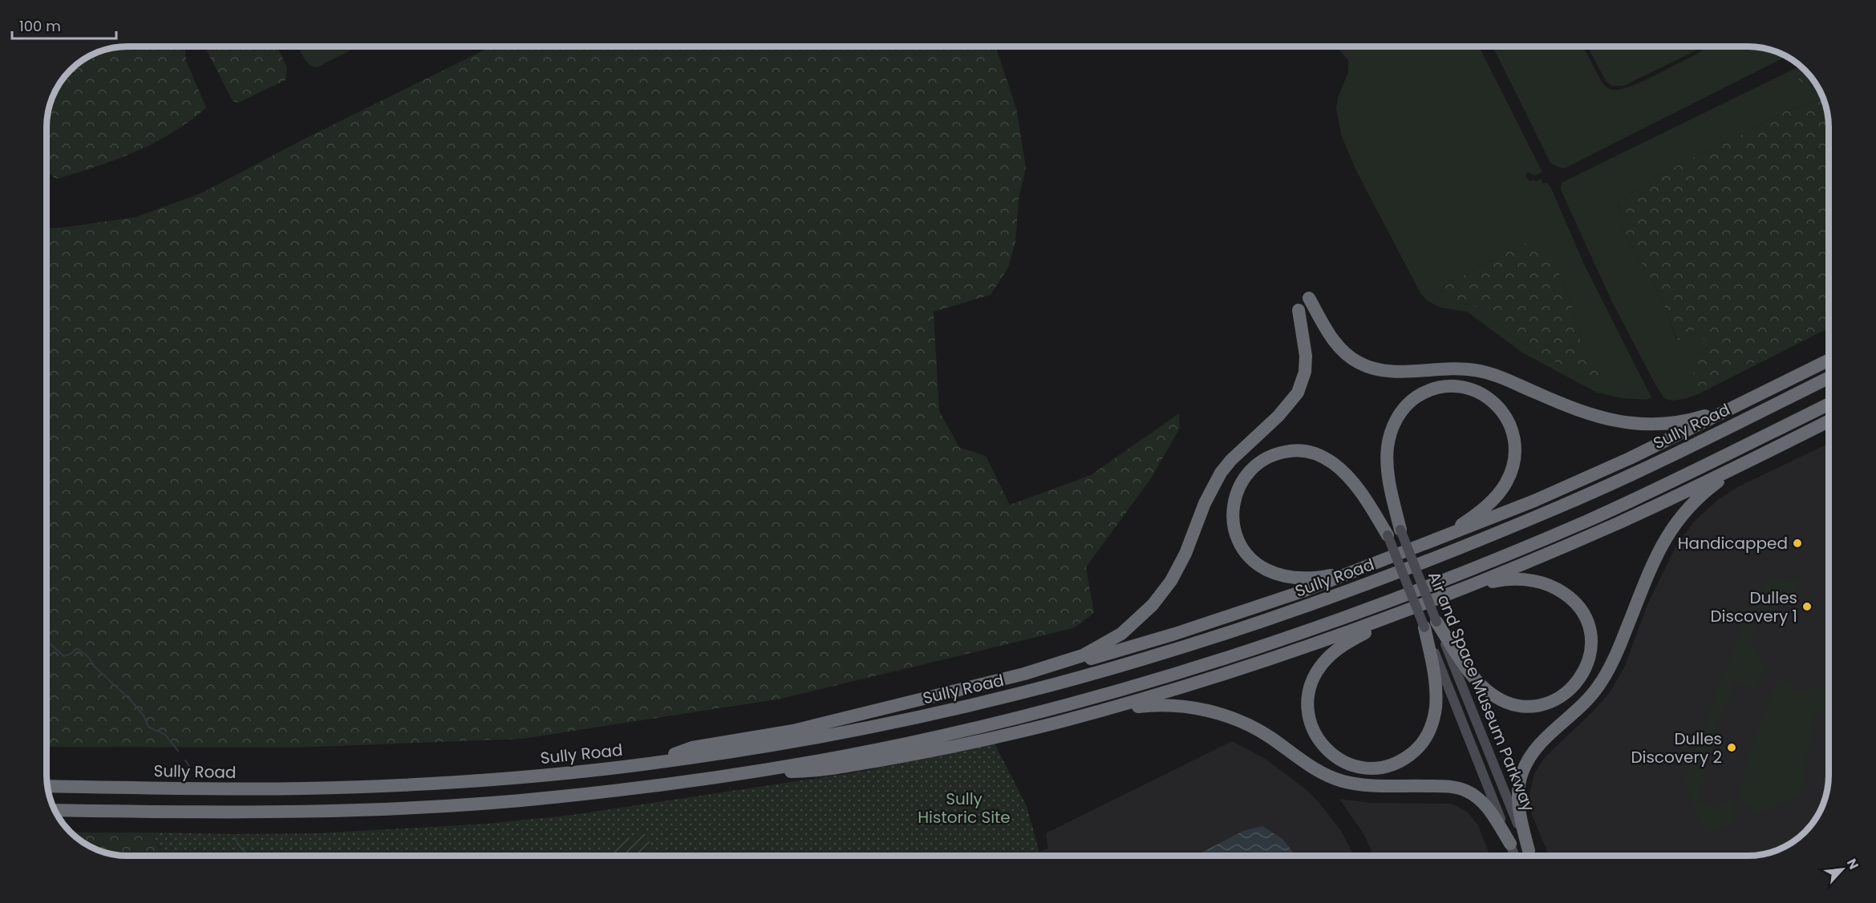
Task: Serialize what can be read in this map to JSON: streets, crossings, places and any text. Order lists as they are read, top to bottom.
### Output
{
  "streets": {
    "highway": ["Sully Road"],
    "main road": ["Air and Space Museum Parkway"]
  },
  "parks": ["Sully Historic Site"],
  "places": ["Handicapped", "Dulles Discovery 1", "Dulles Discovery 2"],
  "scale_bar": "100 m",
  "north": "top right"
}
